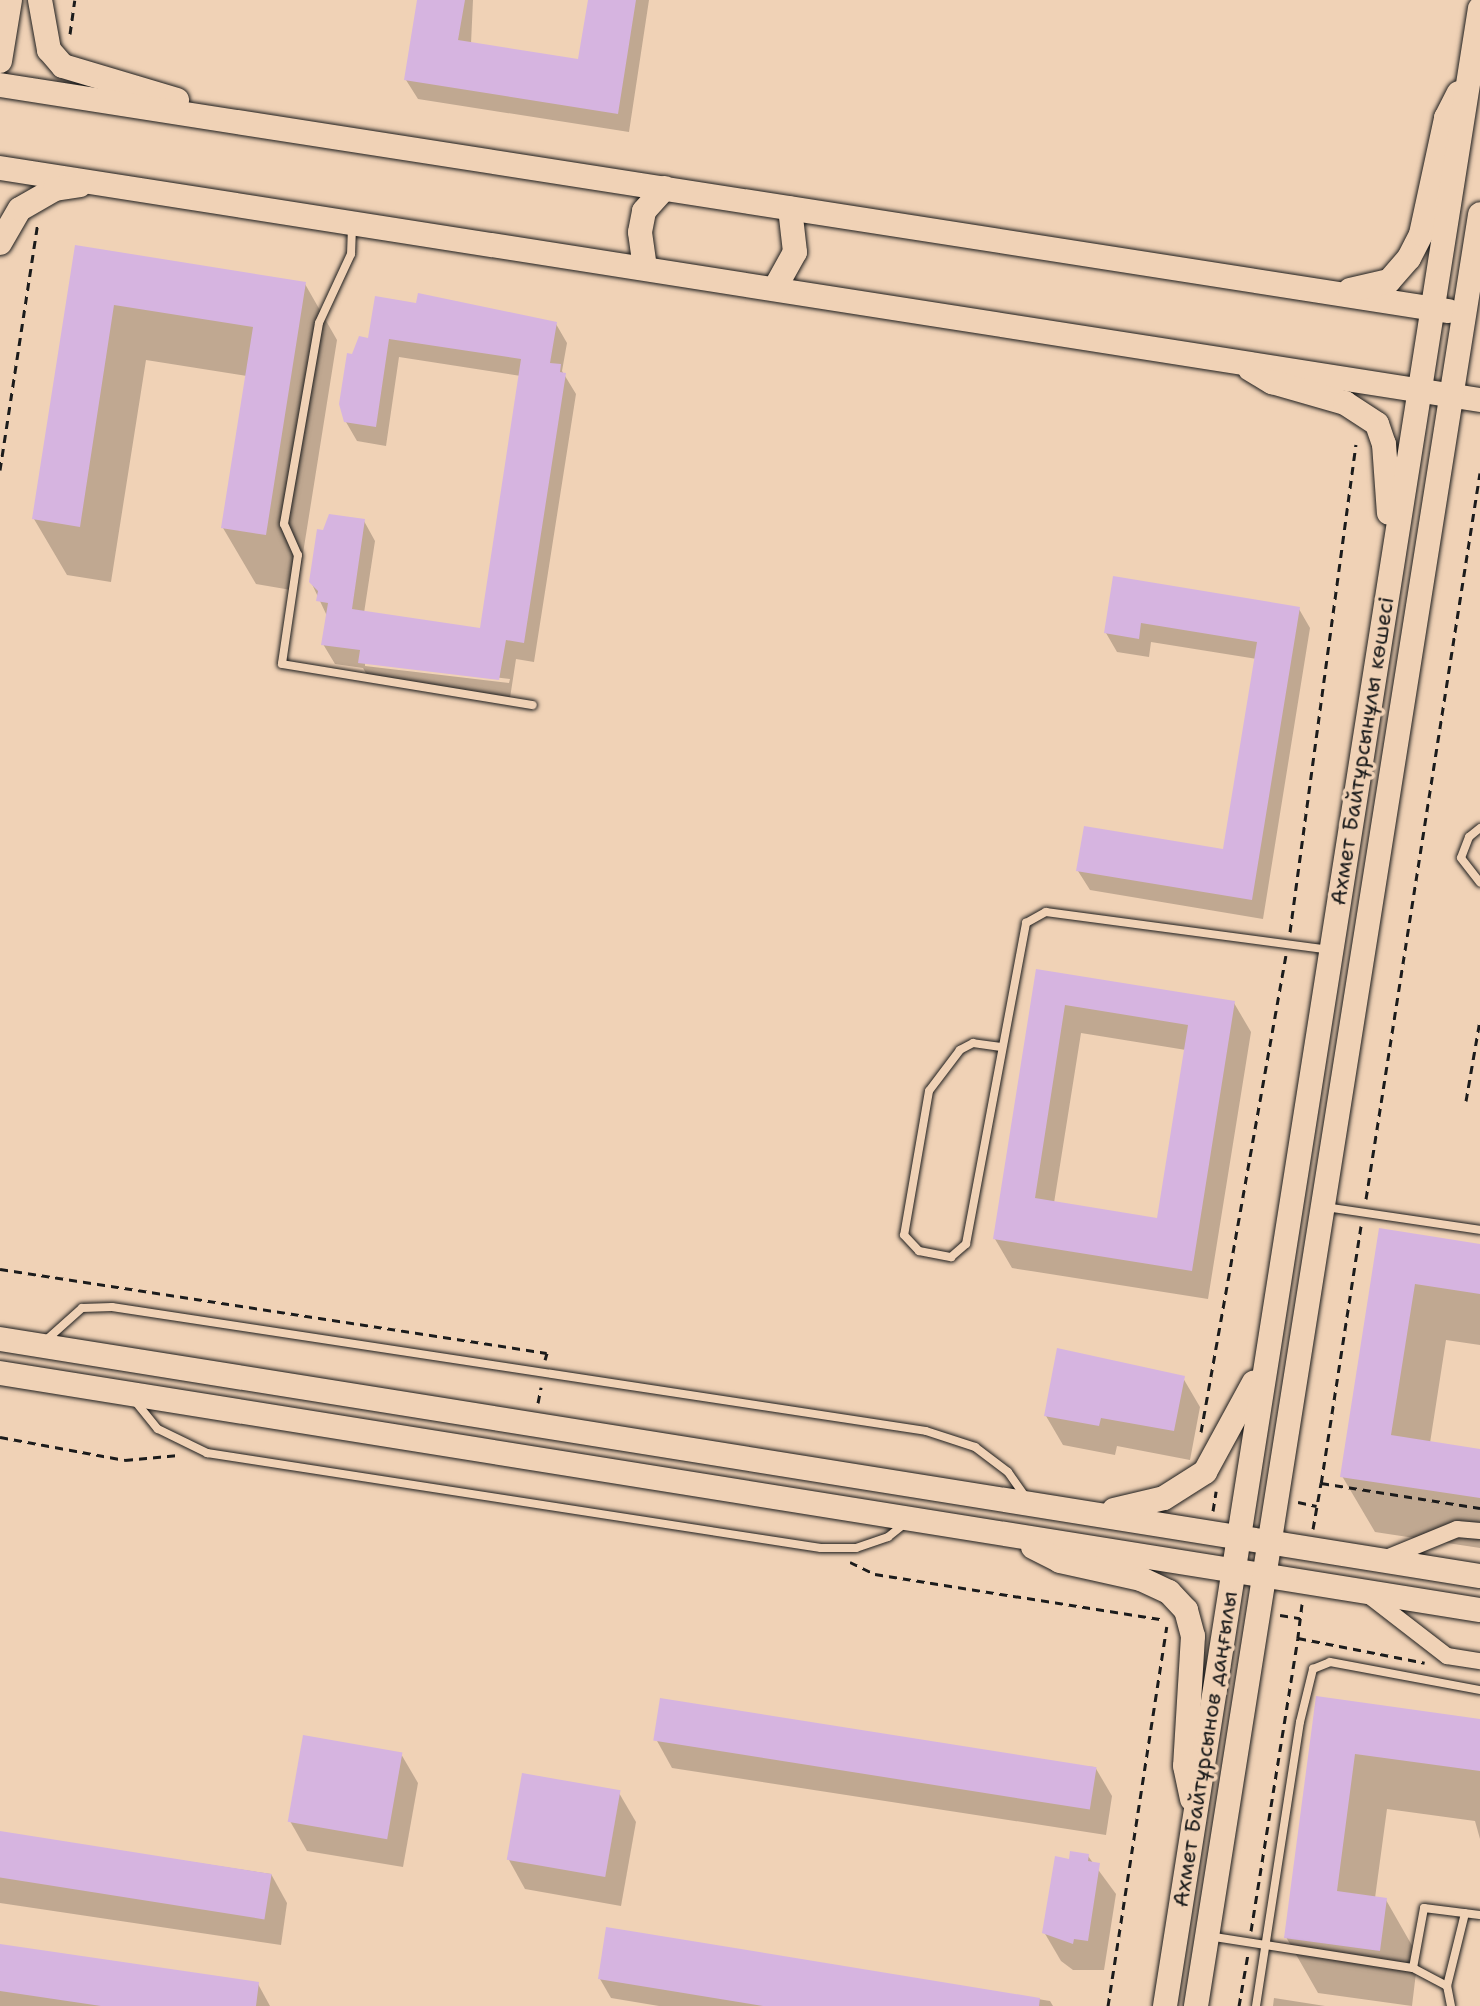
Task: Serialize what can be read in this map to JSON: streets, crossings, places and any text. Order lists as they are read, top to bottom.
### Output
{
  "streets": {
    "street": ["Ахмет Байтұрсынұлы көшесі", "Ахмет Байтұрсынов даңғылы"]
  },
  "crossings": [
    ["Ахмет Байтұрсынұлы көшесі", "Ахмет Байтұрсынов даңғылы"]
  ]
}
